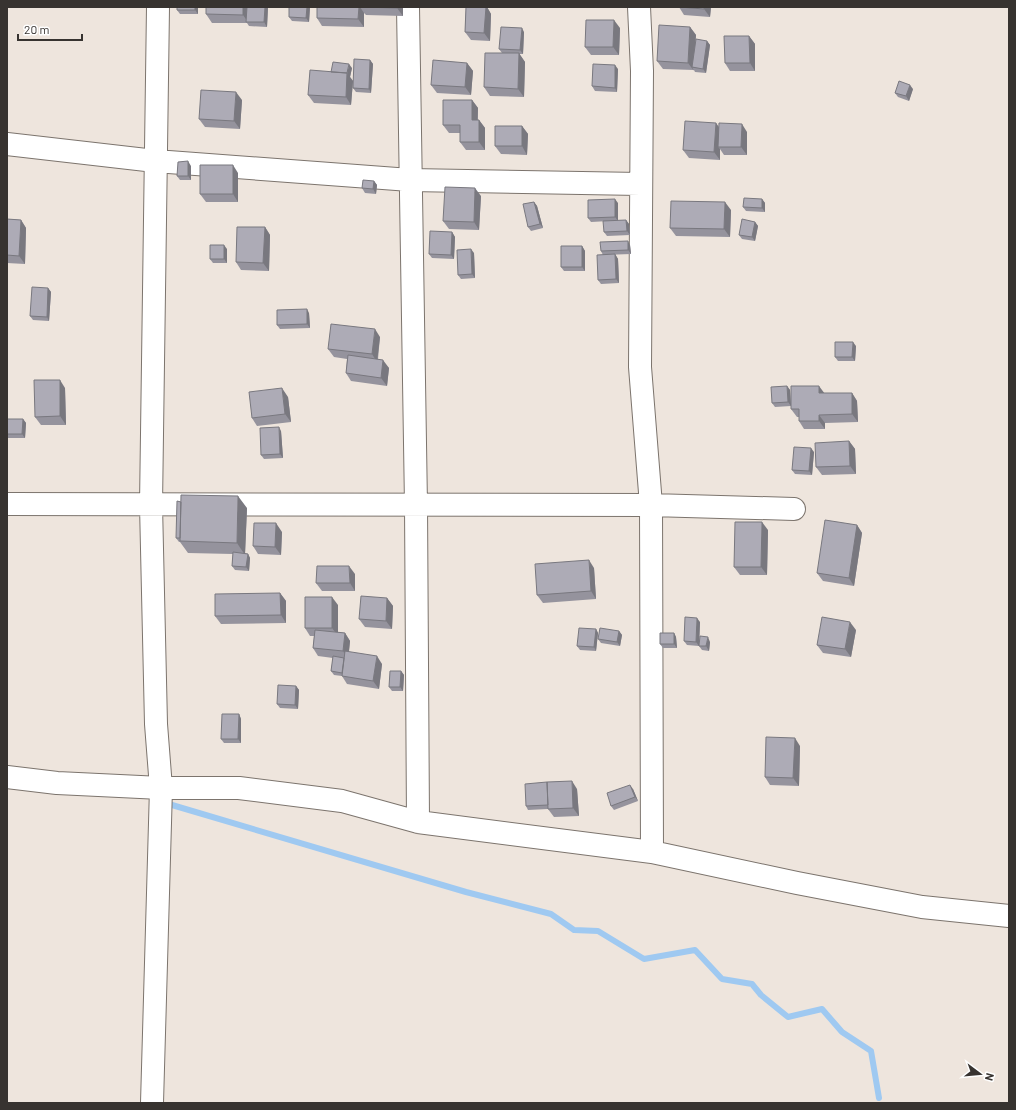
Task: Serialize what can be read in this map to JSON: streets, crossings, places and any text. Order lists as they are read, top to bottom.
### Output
{
  "scale_bar": "20 m",
  "north": "right"
}
